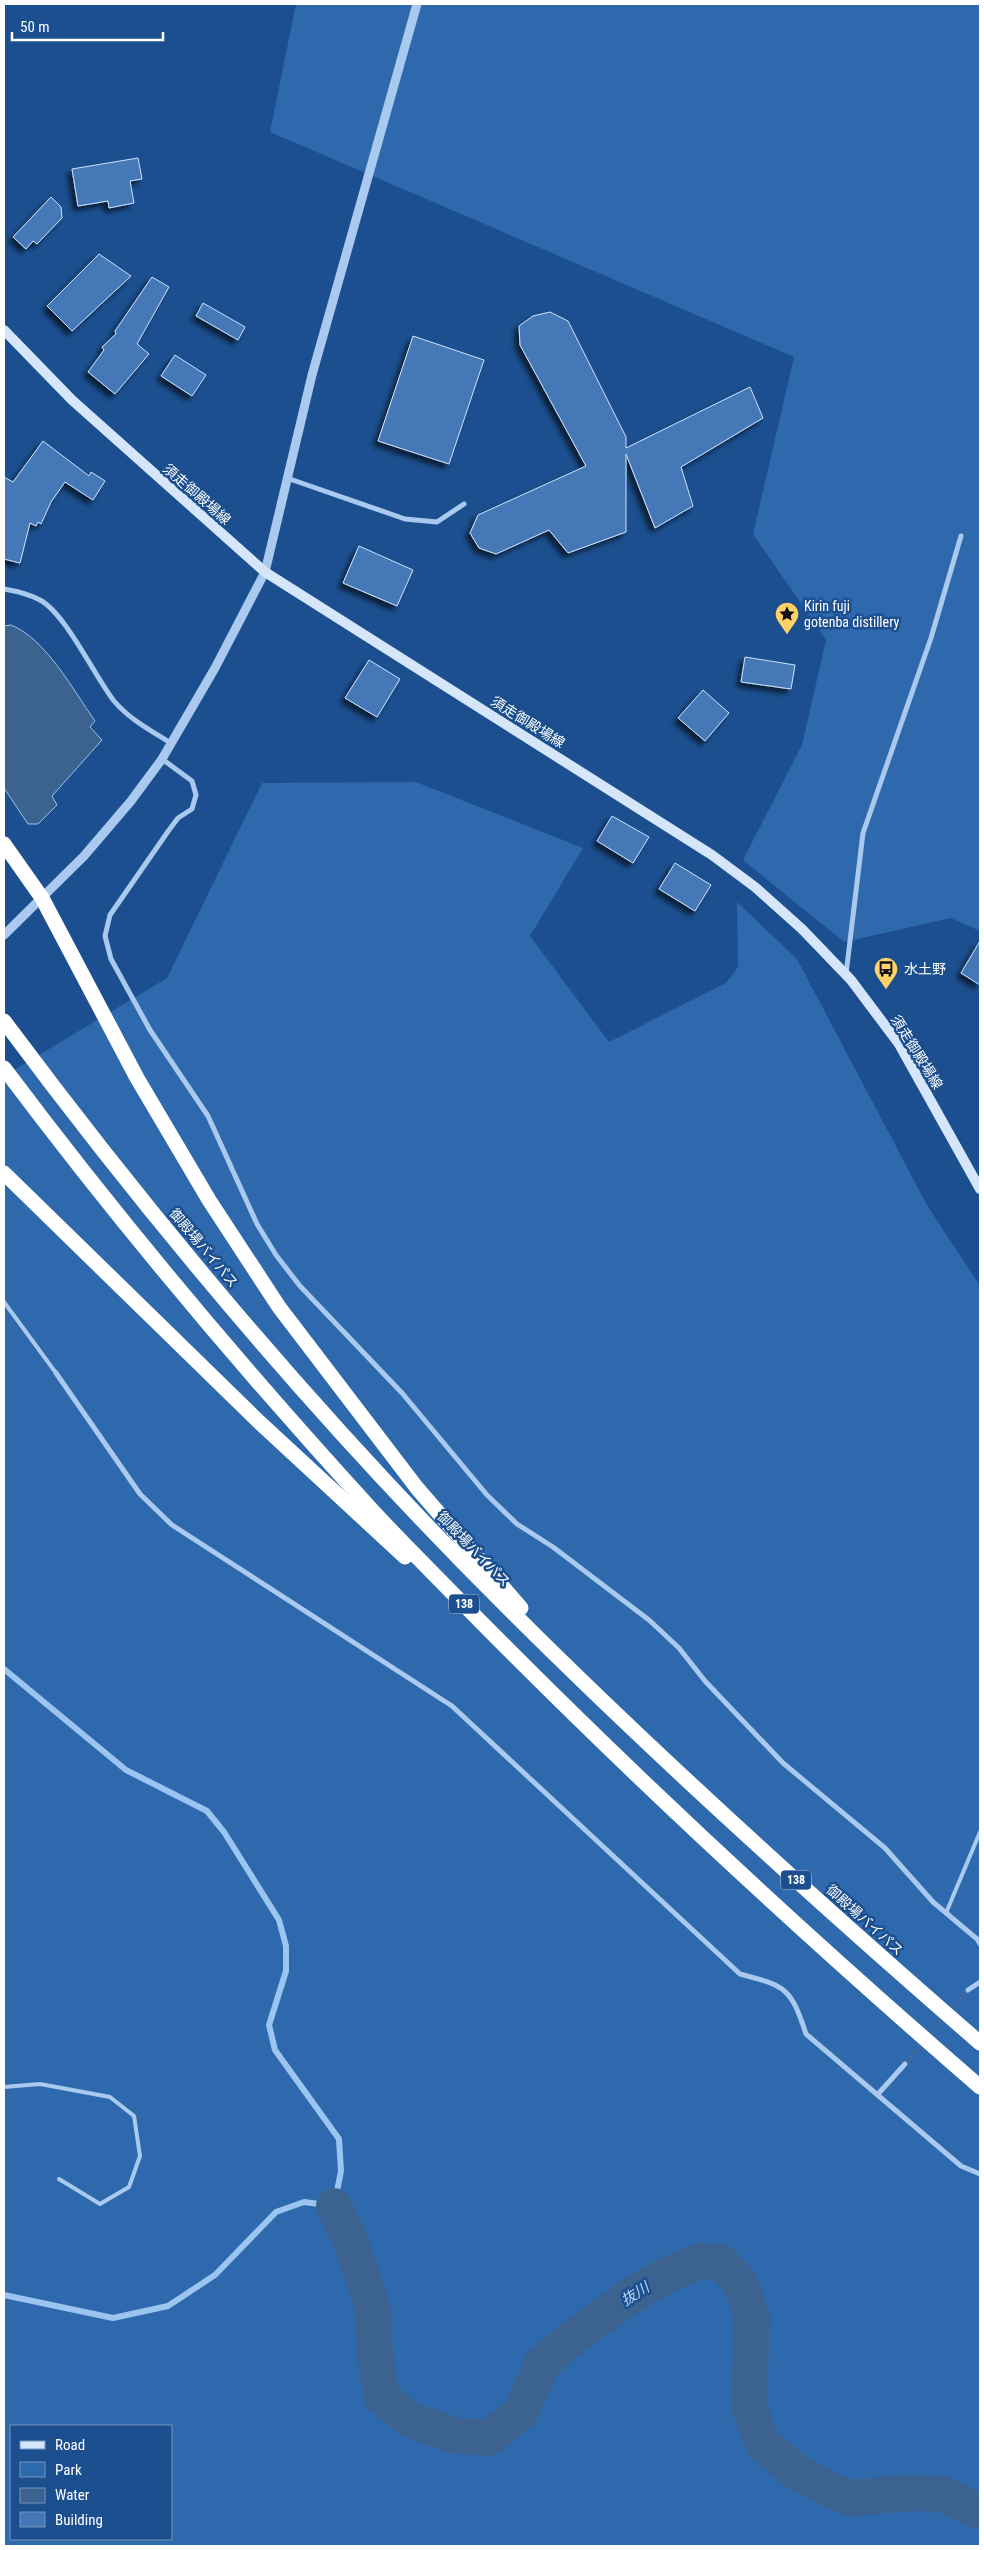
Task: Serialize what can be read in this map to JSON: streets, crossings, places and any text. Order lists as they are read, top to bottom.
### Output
{
  "streets": {
    "highway": ["御殿場バイパス", "138"],
    "main road": ["須走御殿場線"]
  },
  "water": ["抜川"],
  "places": {
    "place": ["Kirin fuji gotenba distillery"],
    "bus stop": ["水土野"]
  },
  "legend": [
    "Road",
    "Park",
    "Water",
    "Building"
  ],
  "scale_bar": "50 m"
}
